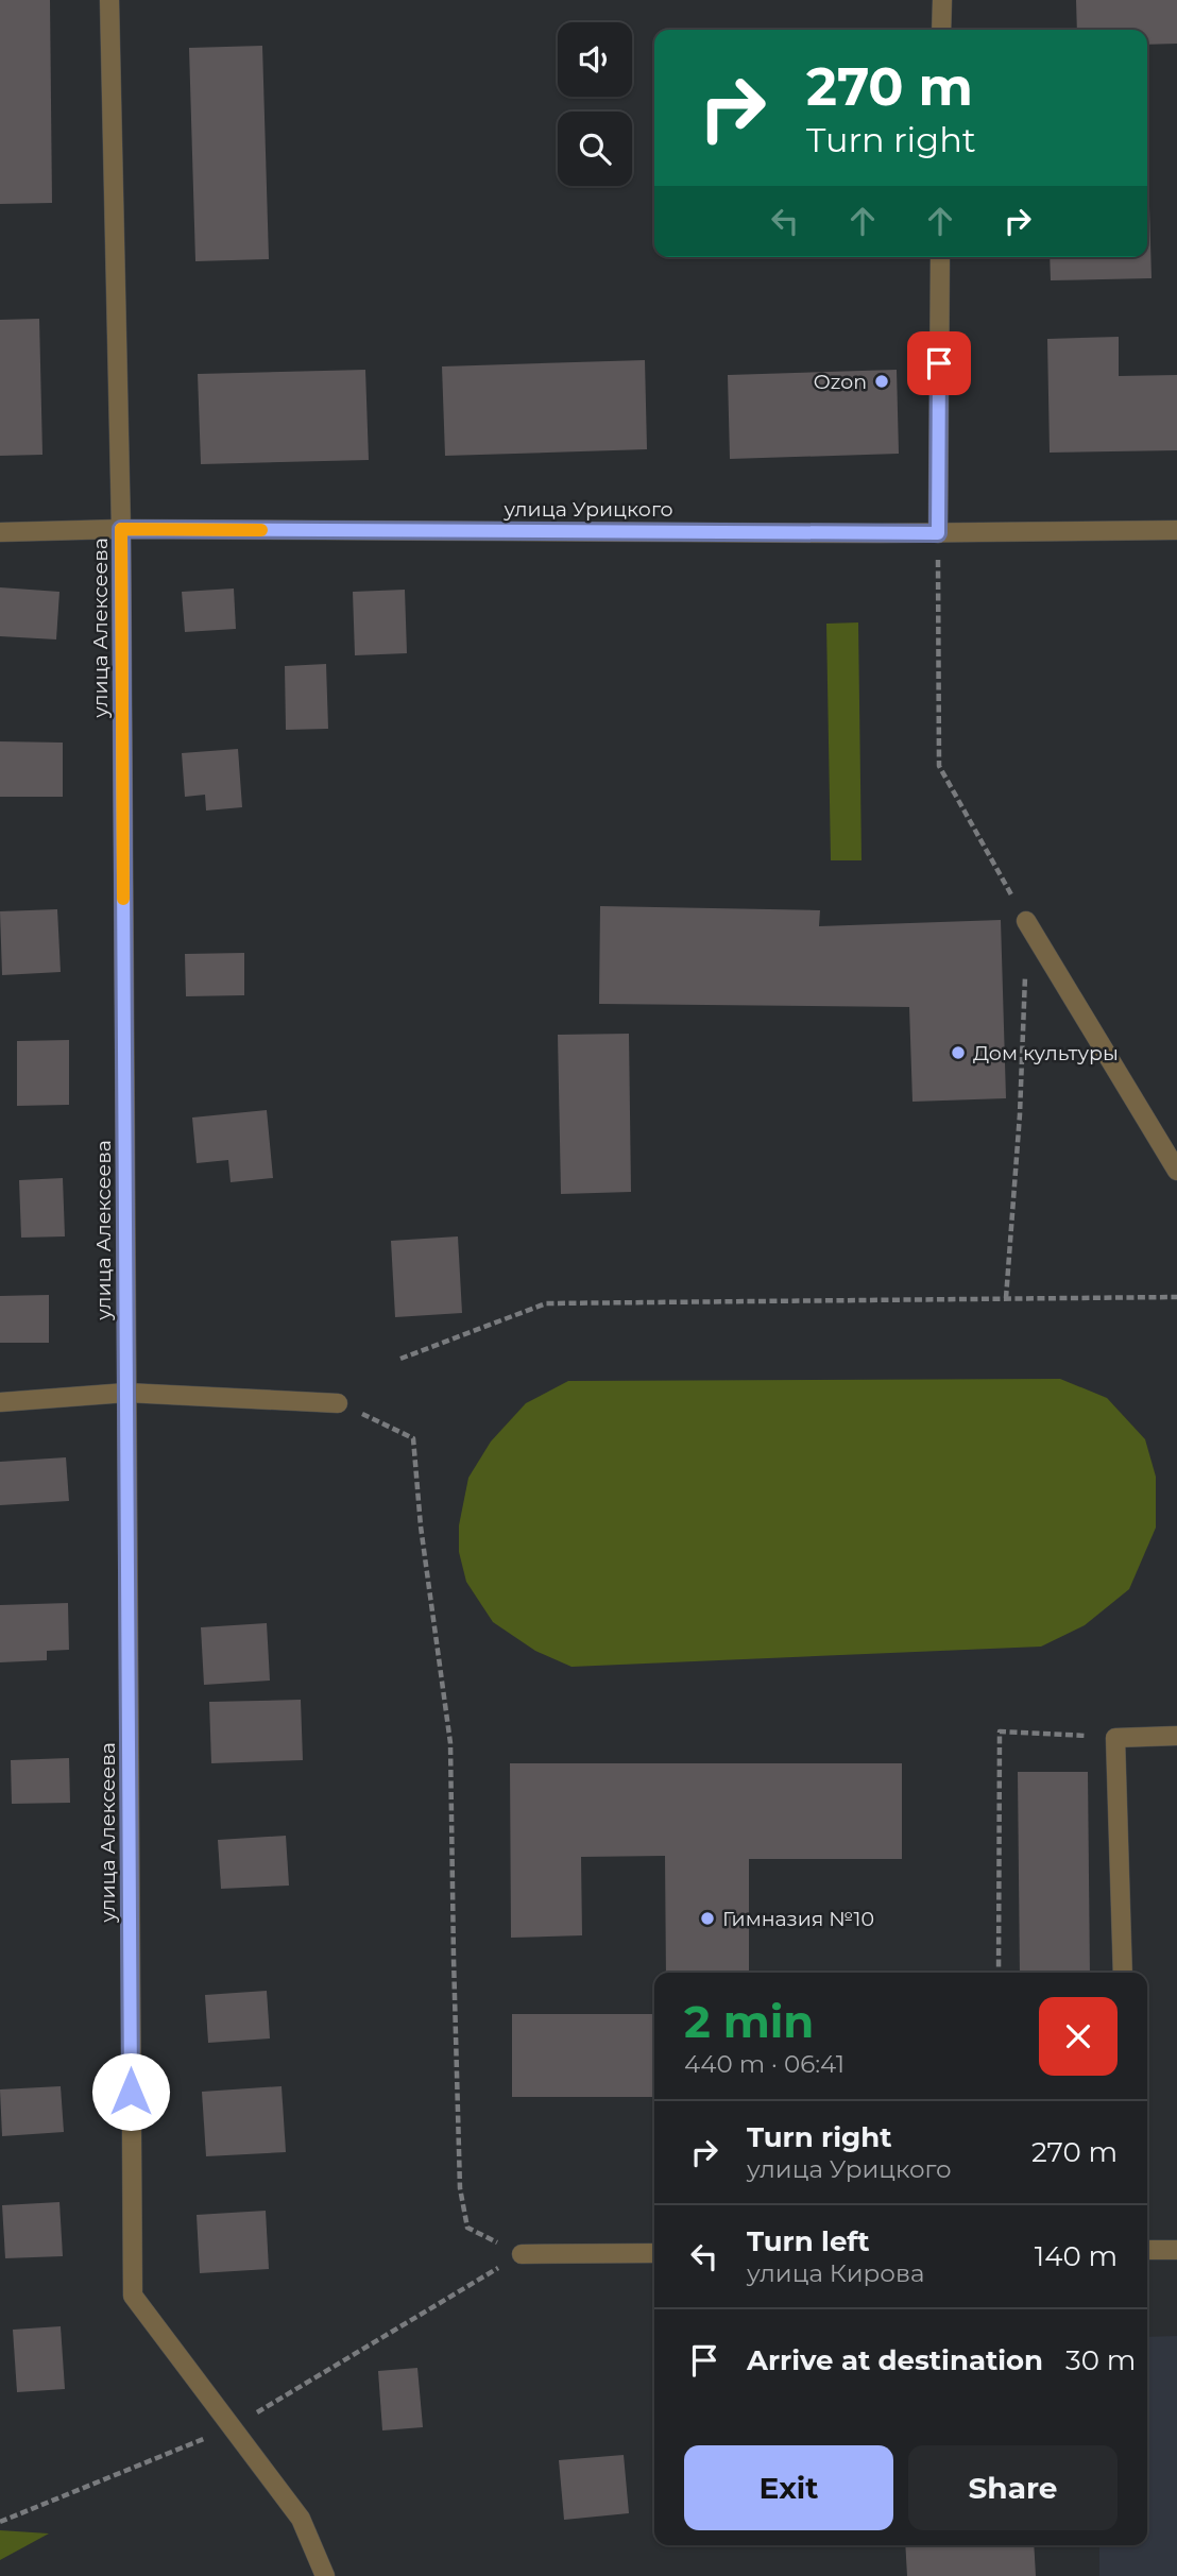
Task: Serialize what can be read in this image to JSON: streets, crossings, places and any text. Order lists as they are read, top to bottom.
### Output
{
  "streets": {
    "street": ["улица Урицкого", "улица Алексеева"]
  },
  "crossings": [
    ["улица Урицкого", "улица Алексеева"]
  ],
  "places": ["Ozon", "Дом культуры", "Гимназия №10"],
  "page": {
    "turn": ["270 m", "Turn right"],
    "heading": ["2 min", "440 m · 06:41"],
    "list": [
      {
        "name": "Turn right",
        "note": "улица Урицкого",
        "value": "270 m"
      },
      {
        "name": "Turn left",
        "note": "улица Кирова",
        "value": "140 m"
      },
      {
        "name": "Arrive at destination",
        "value": "30 m"
      }
    ],
    "buttons": ["Exit", "Share"]
  }
}
